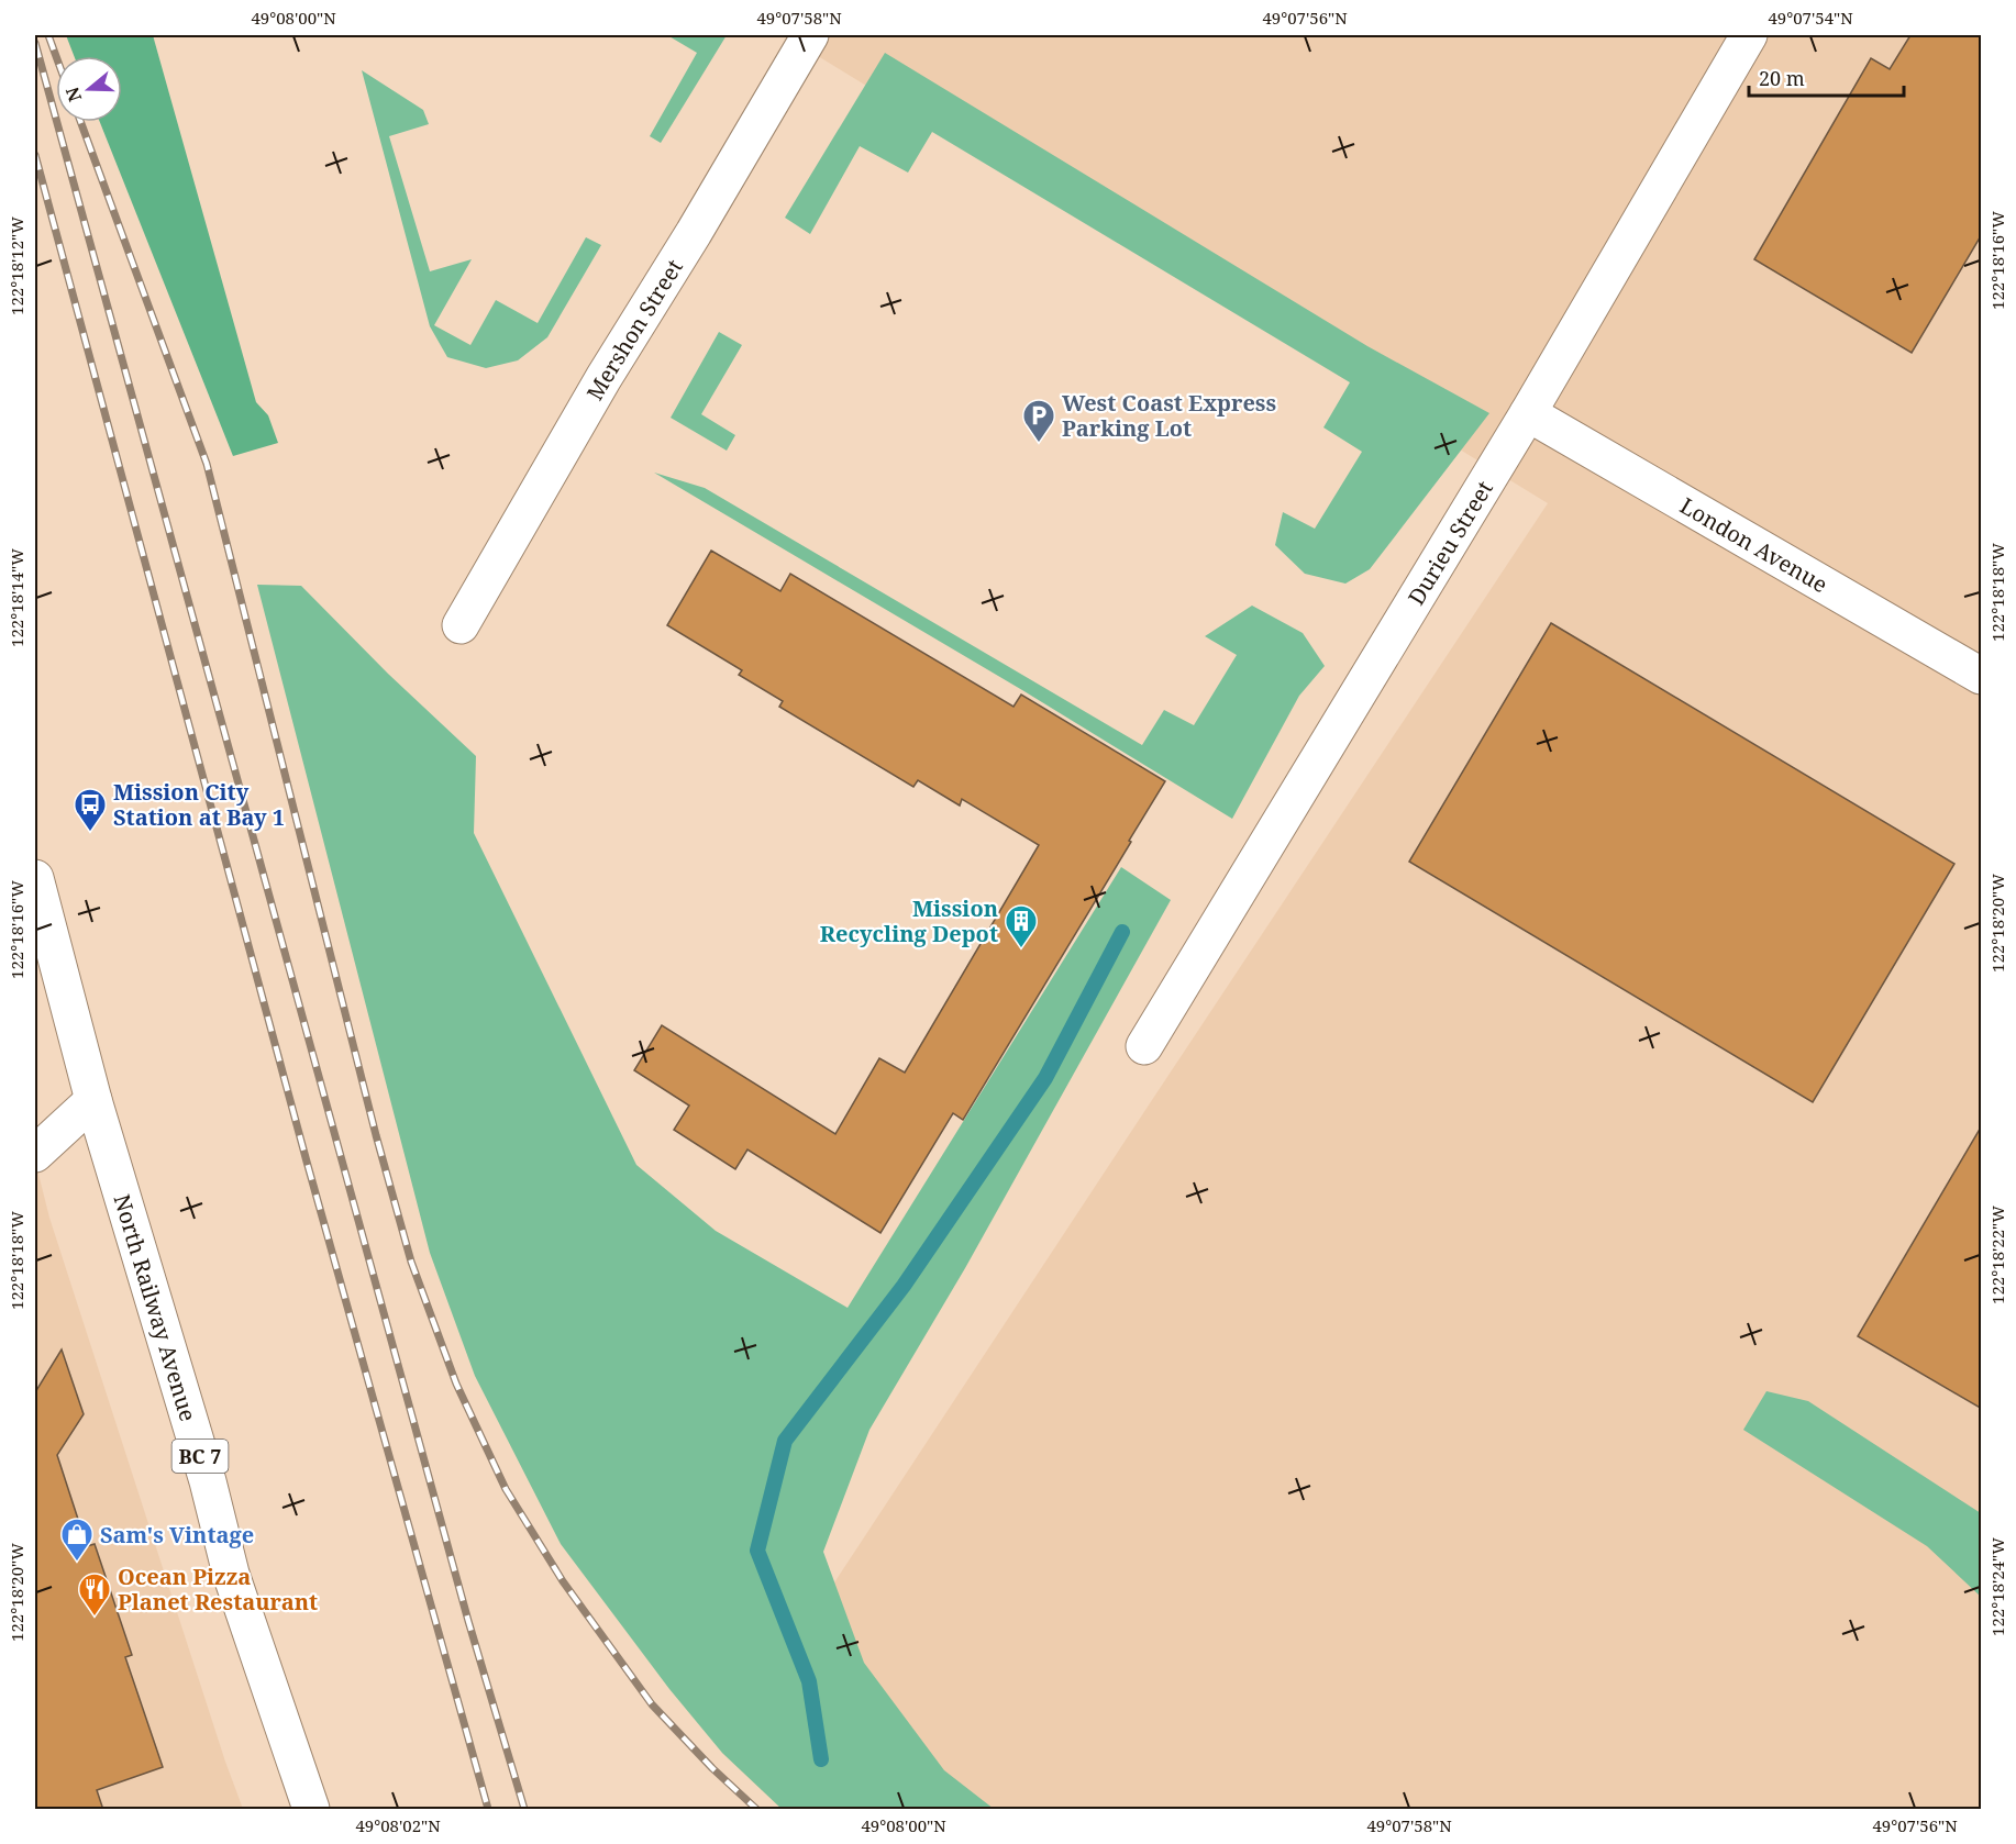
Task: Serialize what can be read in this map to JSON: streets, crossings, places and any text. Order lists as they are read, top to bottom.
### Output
{
  "streets": {
    "street": [
      "Mershon Street",
      "Durieu Street",
      "London Avenue",
      "North Railway Avenue",
      "BC 7"
    ]
  },
  "crossings": [
    ["Durieu Street", "London Avenue"]
  ],
  "places": {
    "parking": ["West Coast Express Parking Lot"],
    "bus stop": ["Mission City Station at Bay 1"],
    "building": ["Mission Recycling Depot"],
    "shop": ["Sam's Vintage"],
    "restaurant": ["Ocean Pizza Planet Restaurant"]
  },
  "scale_bar": "20 m",
  "north": "left",
  "coordinates": [
    "49°08'00\"N",
    "49°07'58\"N",
    "49°07'56\"N",
    "49°07'54\"N",
    "122°18'16\"W",
    "122°18'12\"W",
    "122°18'18\"W",
    "122°18'14\"W",
    "122°18'20\"W",
    "122°18'22\"W",
    "122°18'24\"W",
    "49°08'02\"N"
  ]
}
